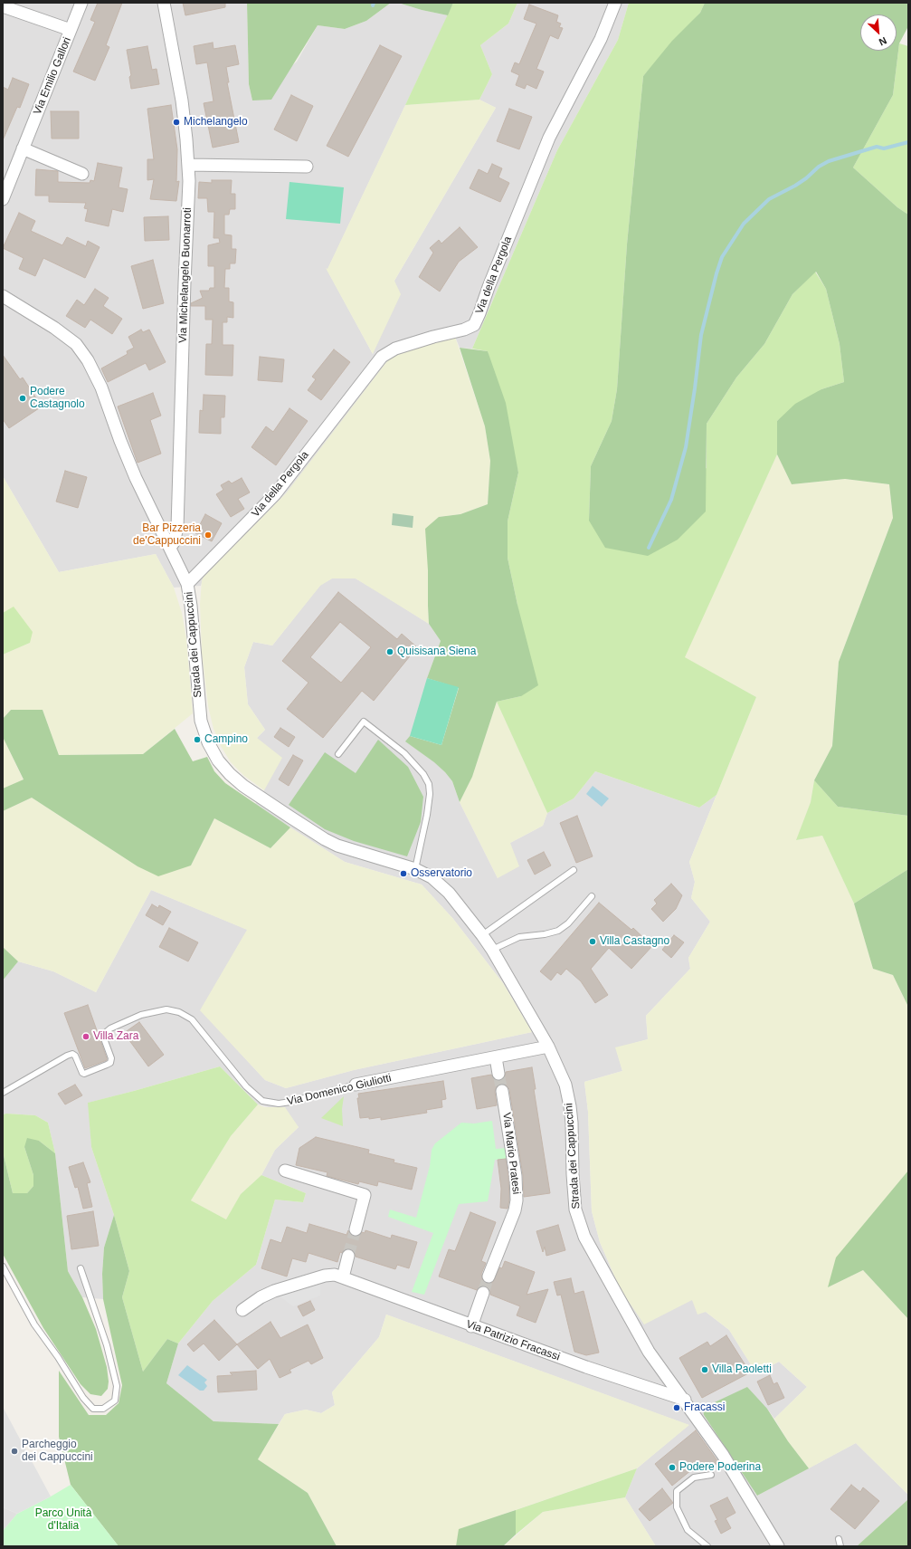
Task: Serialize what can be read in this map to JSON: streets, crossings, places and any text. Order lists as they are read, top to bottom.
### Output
{
  "streets": {
    "street": [
      "Via Emilio Gallori",
      "Via Michelangelo Buonarroti",
      "Via della Pergola",
      "Strada dei Cappuccini",
      "Via Domenico Giuliotti",
      "Via Mario Pratesi",
      "Via Patrizio Fracassi"
    ]
  },
  "crossings": [
    ["Via Michelangelo Buonarroti", "Strada dei Cappuccini"],
    ["Via della Pergola", "Strada dei Cappuccini"],
    ["Strada dei Cappuccini", "Via Domenico Giuliotti"],
    ["Strada dei Cappuccini", "Via Patrizio Fracassi"]
  ],
  "parks": ["Parco Unità d'Italia"],
  "places": [
    "Michelangelo",
    "Podere Castagnolo",
    "Bar Pizzeria de'Cappuccini",
    "Quisisana Siena",
    "Campino",
    "Osservatorio",
    "Villa Castagno",
    "Villa Zara",
    "Villa Paoletti",
    "Fracassi",
    "Parcheggio dei Cappuccini",
    "Podere Poderina"
  ],
  "north": "bottom right"
}
